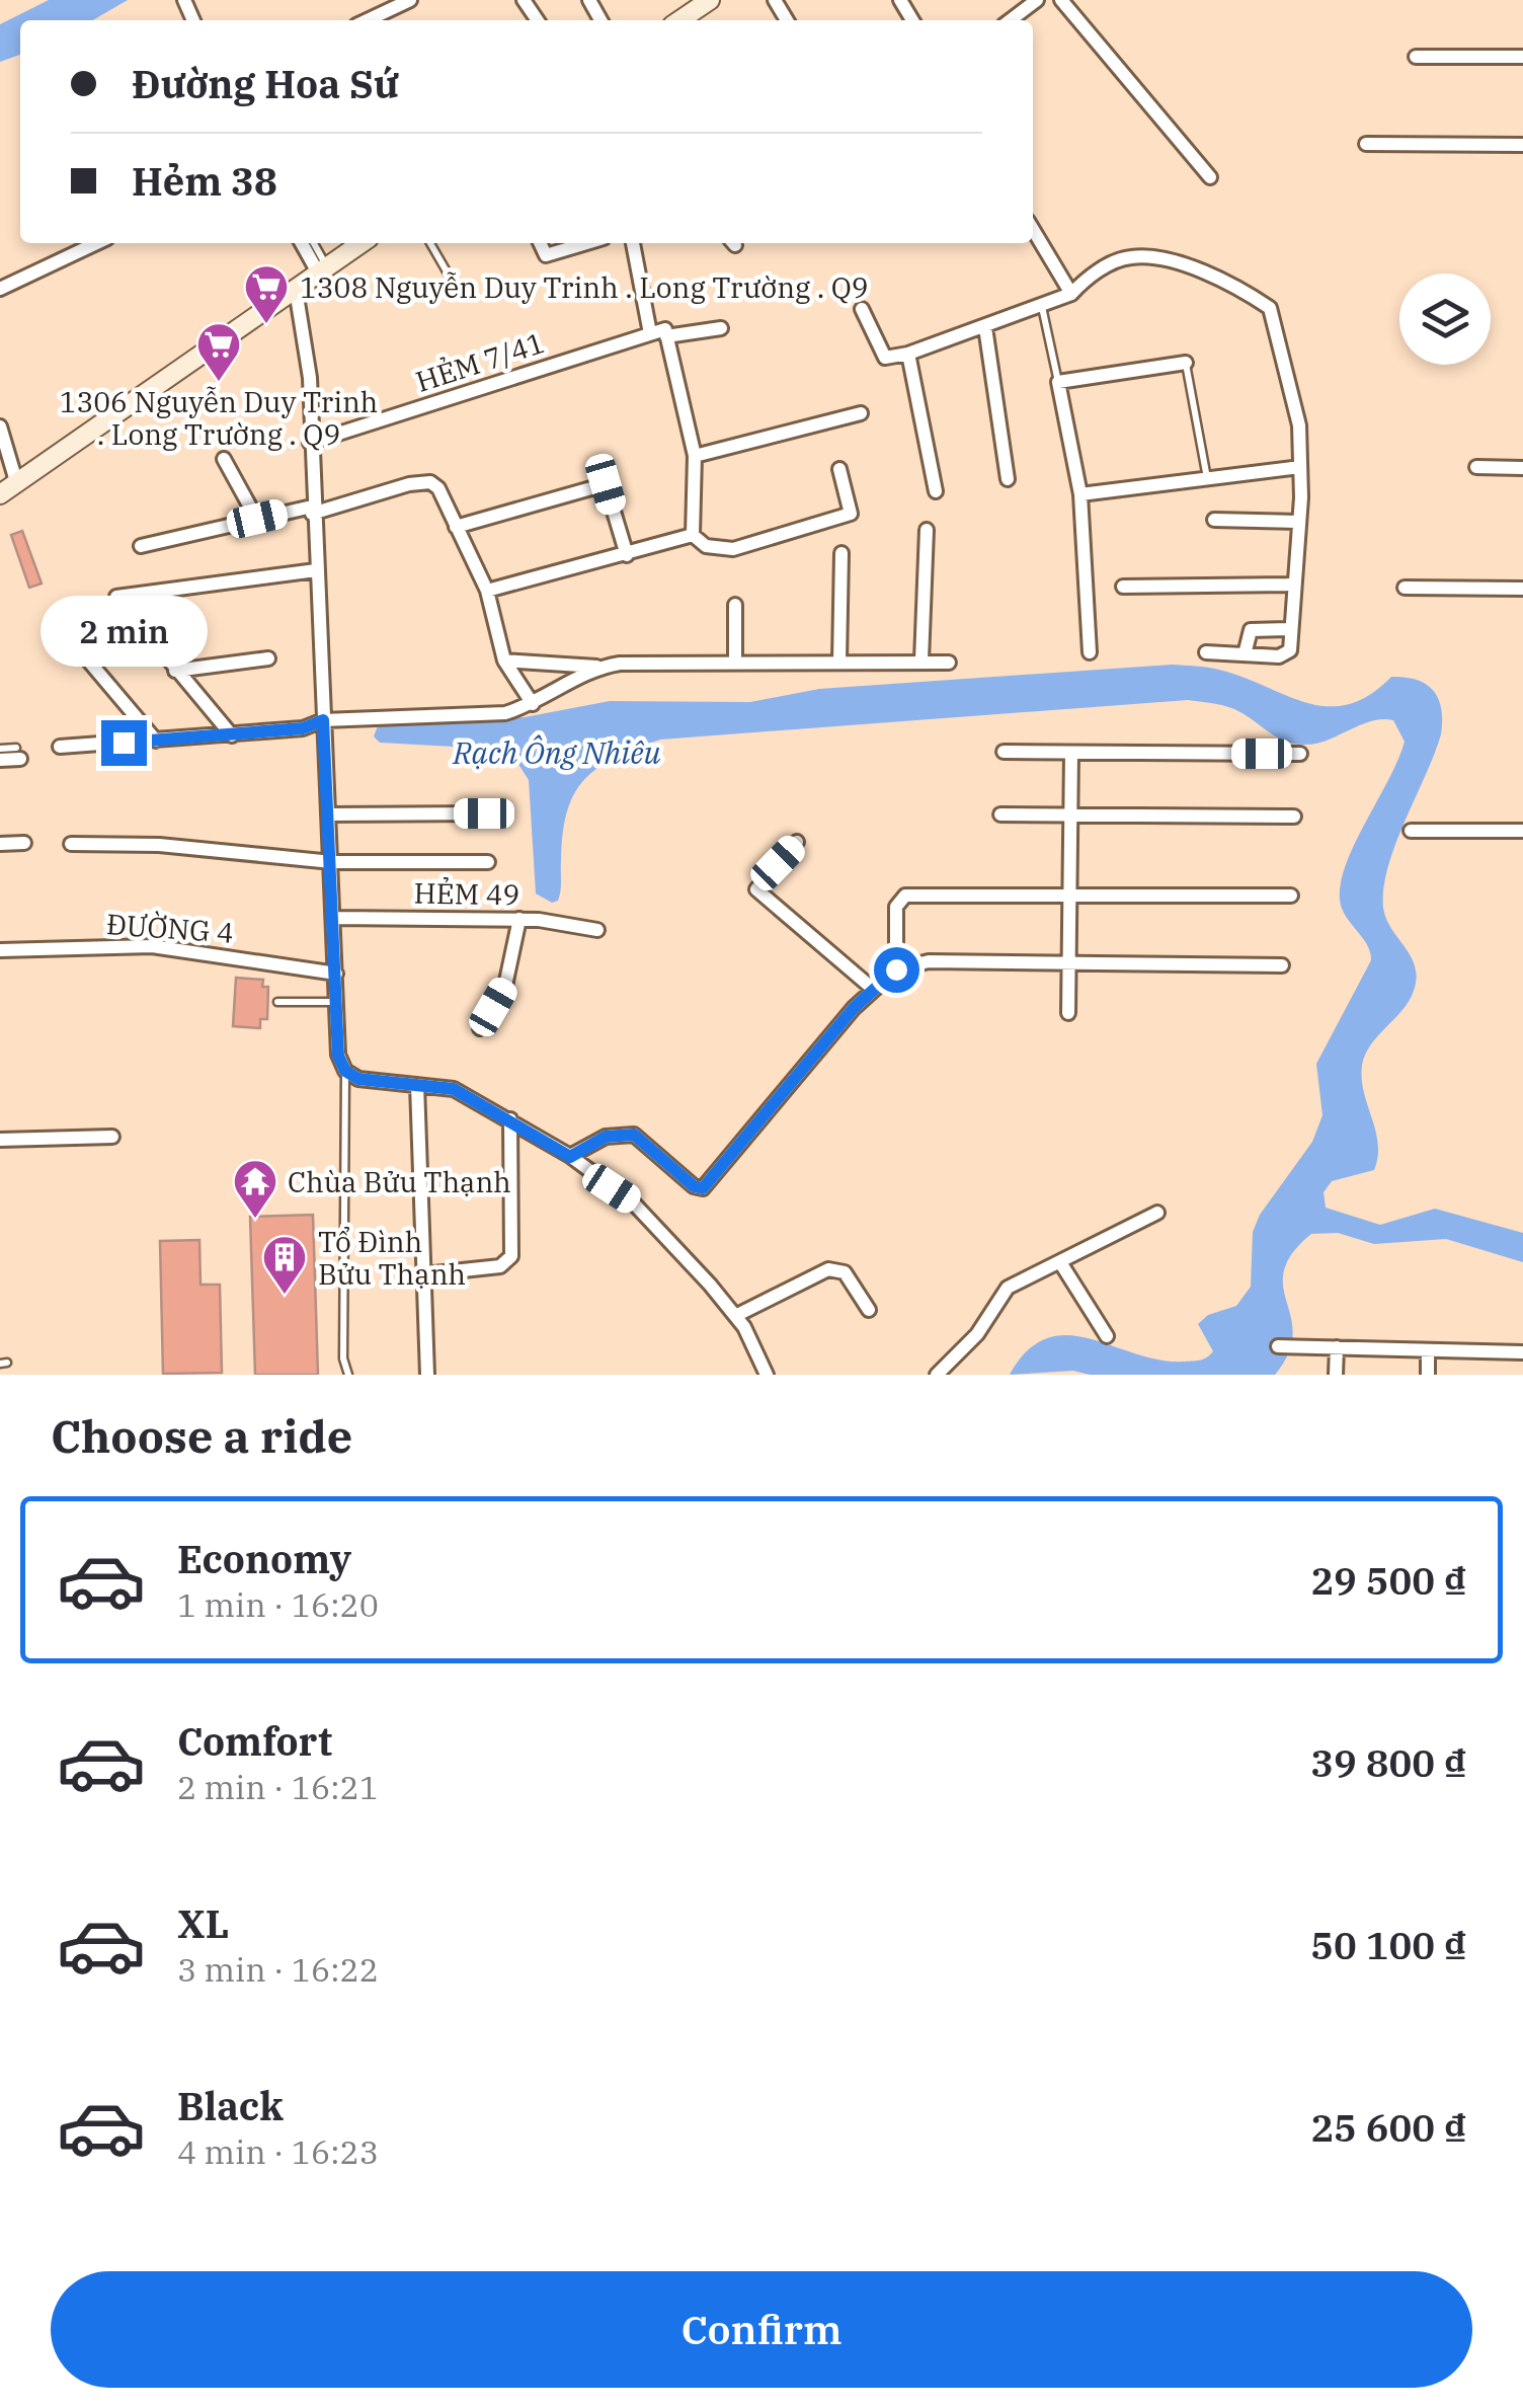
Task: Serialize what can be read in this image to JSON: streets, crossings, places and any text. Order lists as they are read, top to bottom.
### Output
{
  "streets": {
    "street": ["HẺM 7/41", "HẺM 49", "ĐƯỜNG 4"]
  },
  "water": ["Rạch Ông Nhiêu"],
  "places": {
    "supermarket": ["1308 Nguyễn Duy Trinh . Long Trường . Q9", "1306 Nguyễn Duy Trinh . Long Trường . Q9"],
    "temple": ["Chùa Bửu Thạnh"],
    "building": ["Tổ Đình Bửu Thạnh"]
  },
  "page": {
    "banner": ["Đường Hoa Sứ", "Hẻm 38"],
    "bubble": "2 min",
    "heading": "Choose a ride",
    "list": [
      {
        "name": "Economy",
        "note": "1 min · 16:20",
        "value": "29 500 ₫"
      },
      {
        "name": "Comfort",
        "note": "2 min · 16:21",
        "value": "39 800 ₫"
      },
      {
        "name": "XL",
        "note": "3 min · 16:22",
        "value": "50 100 ₫"
      },
      {
        "name": "Black",
        "note": "4 min · 16:23",
        "value": "25 600 ₫"
      }
    ],
    "buttons": "Confirm"
  }
}
